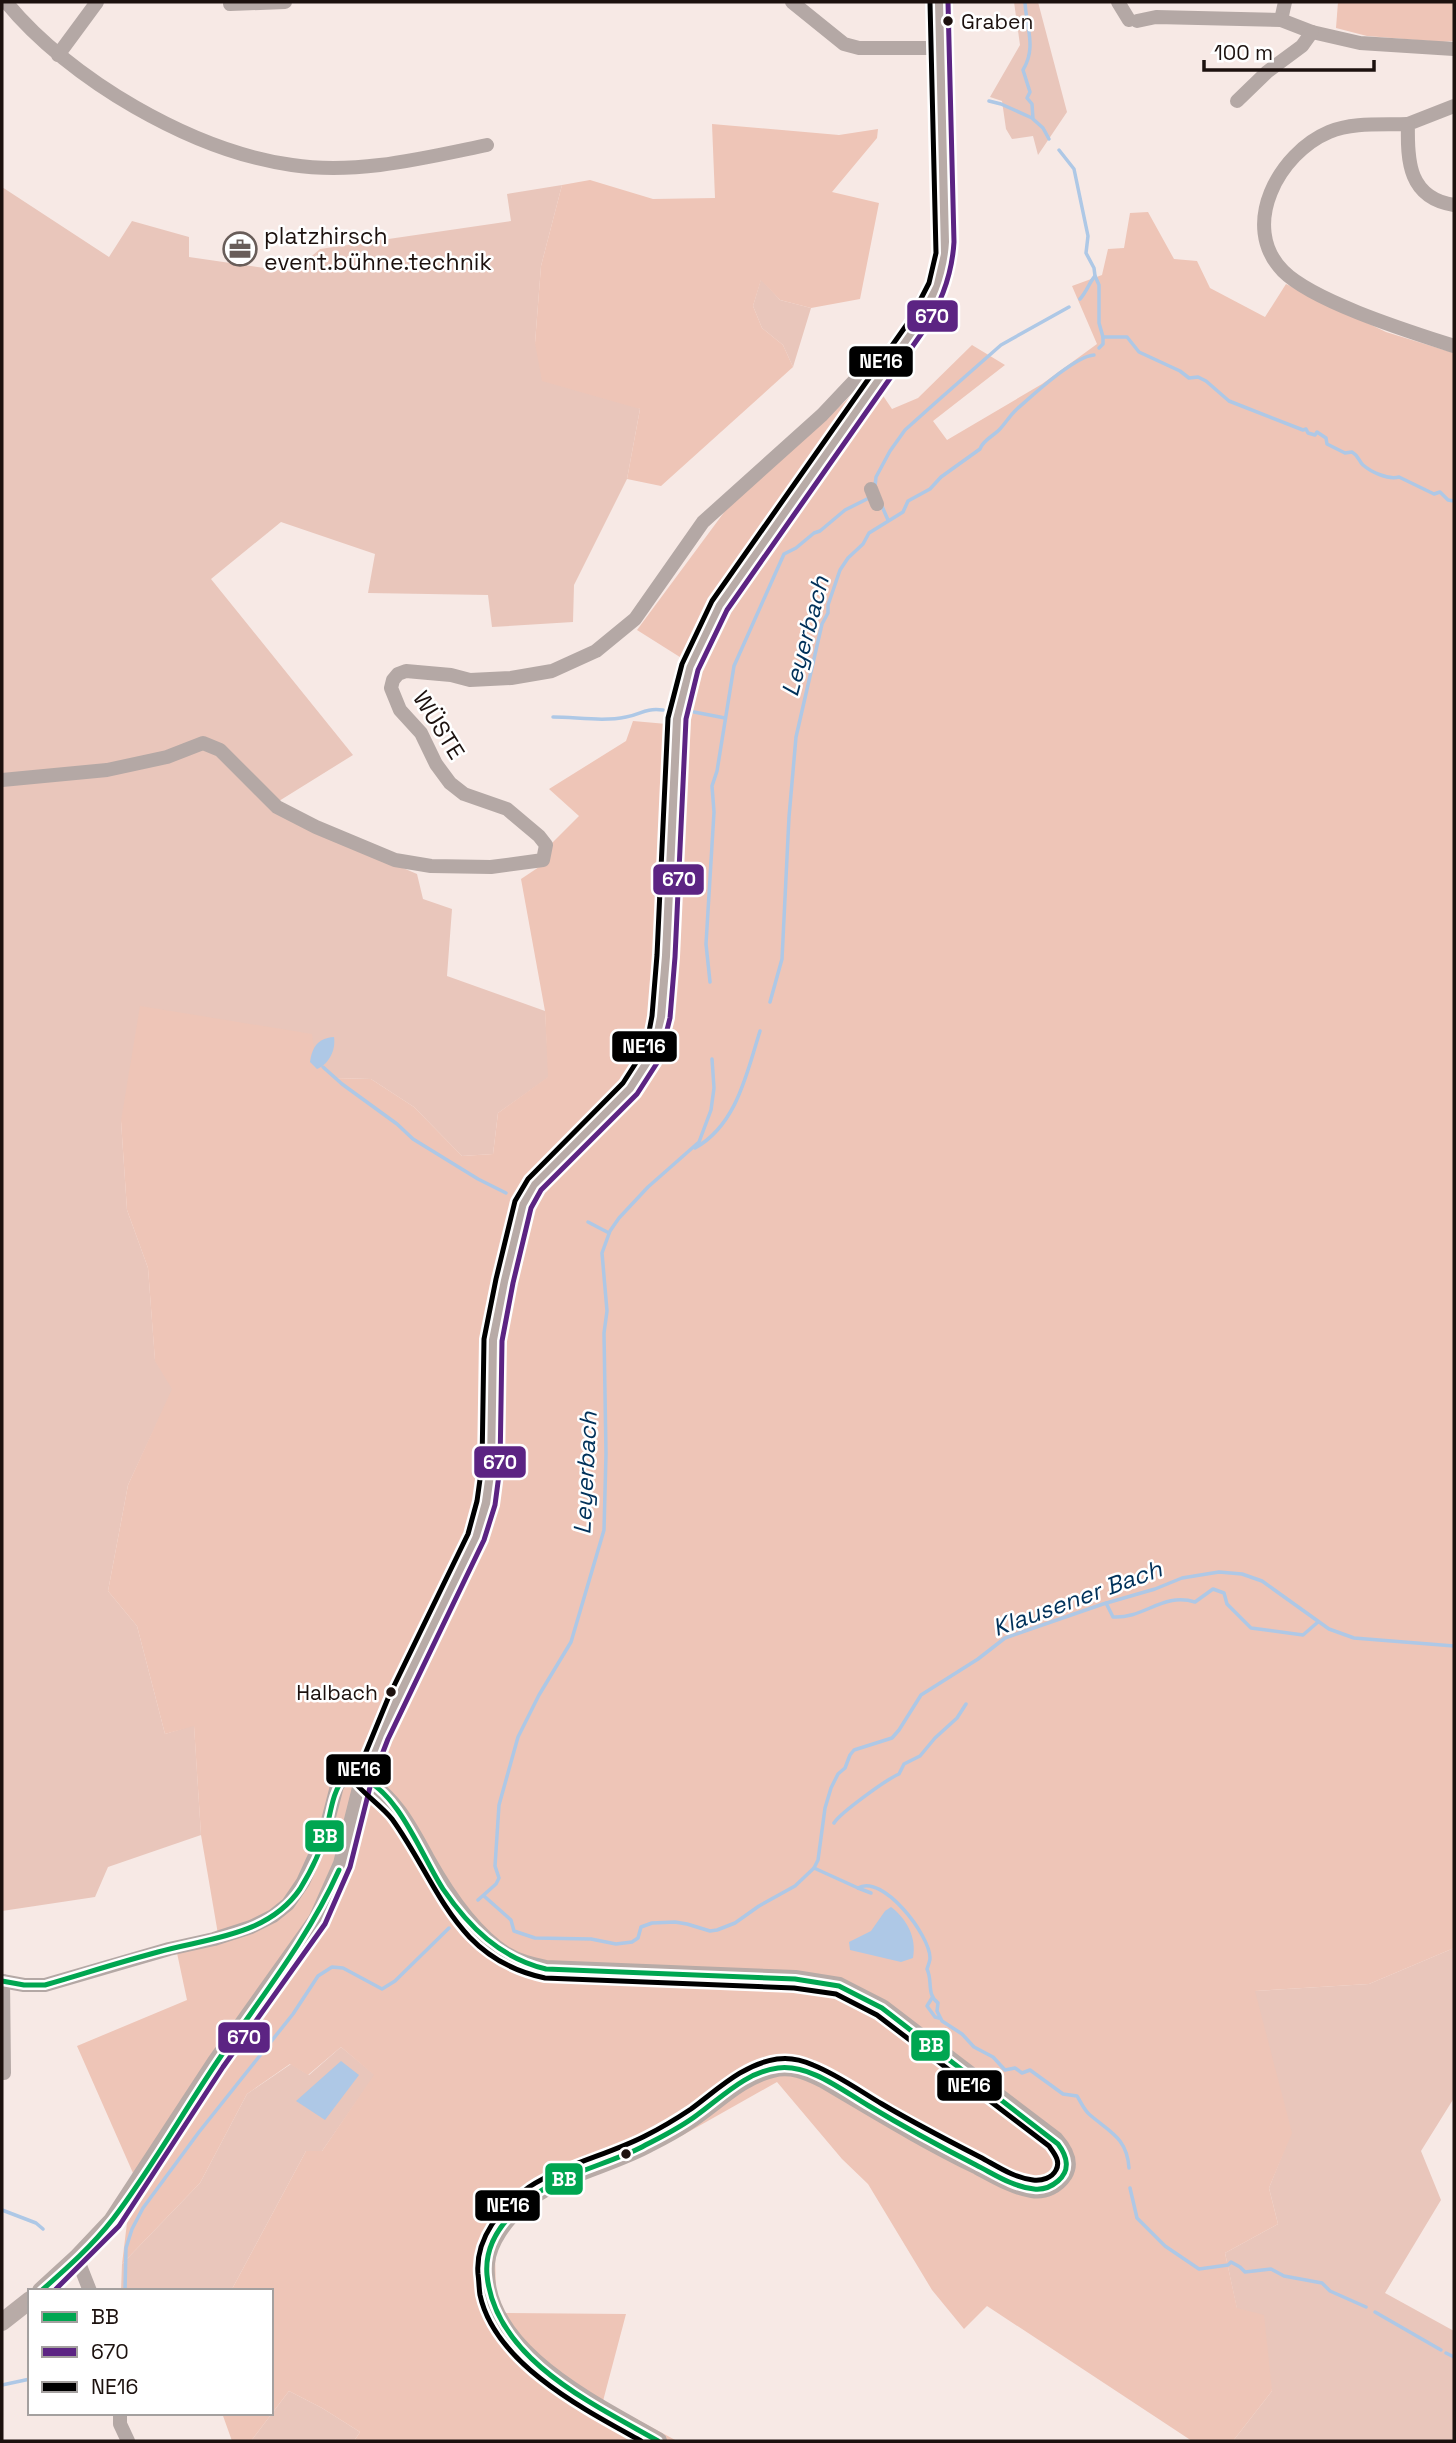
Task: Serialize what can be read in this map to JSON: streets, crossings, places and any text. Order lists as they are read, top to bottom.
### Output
{
  "streets": {
    "street": ["WÜSTE"]
  },
  "water": ["Leyerbach", "Klausener Bach"],
  "places": {
    "other": ["Graben", "Halbach"],
    "office": ["platzhirsch event.bühne.technik"]
  },
  "lines": ["transit line 670", "transit line NE16", "transit line BB"],
  "legend": ["BB", "670", "NE16"],
  "scale_bar": "100 m"
}
